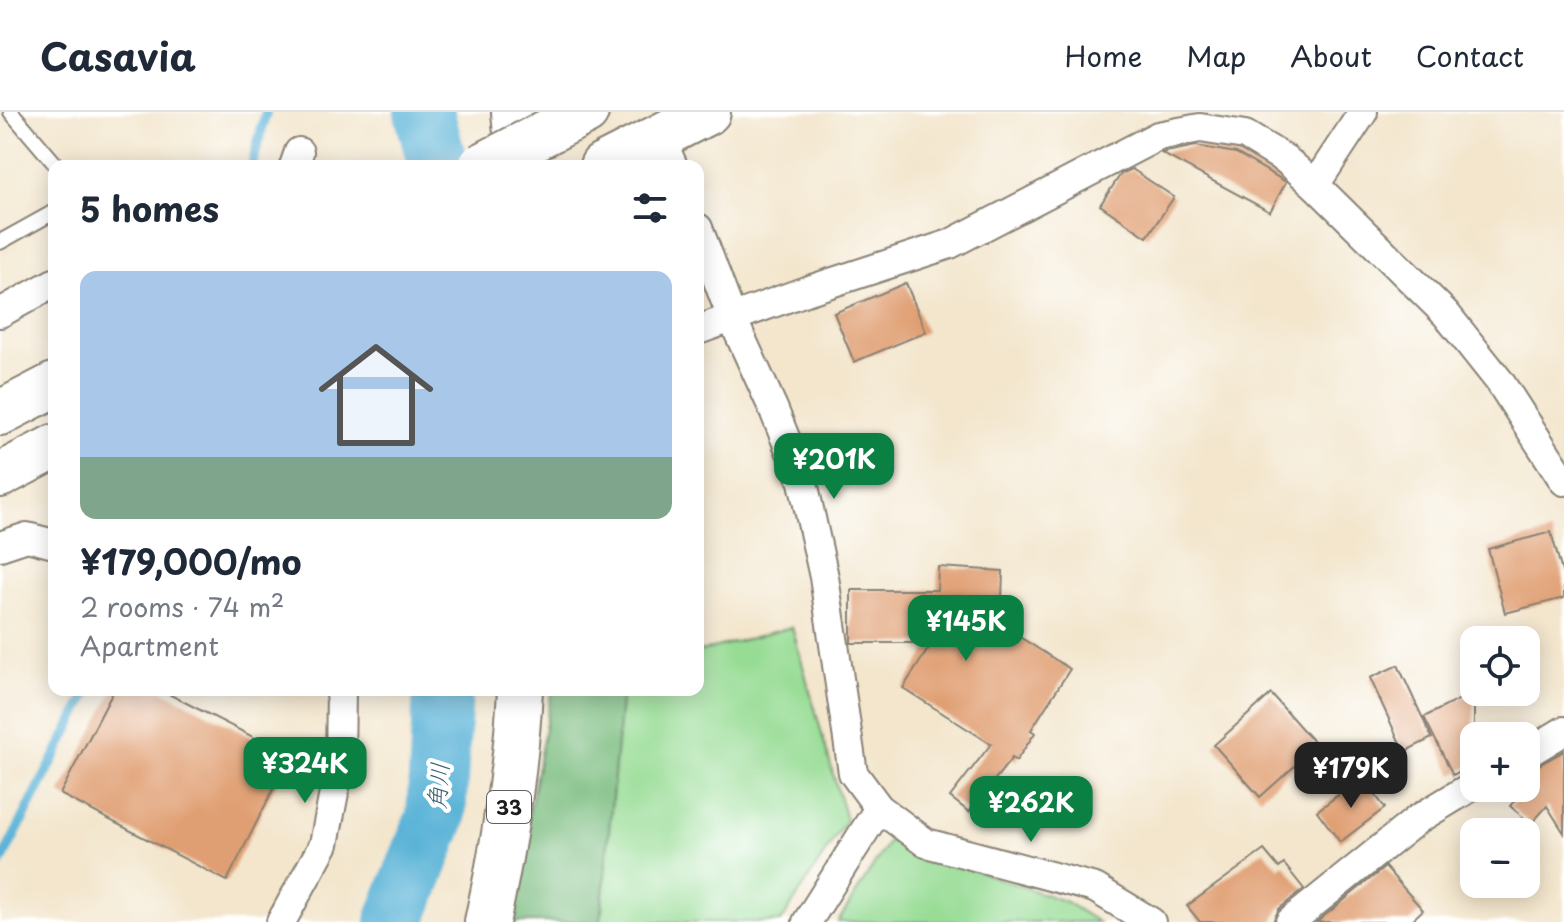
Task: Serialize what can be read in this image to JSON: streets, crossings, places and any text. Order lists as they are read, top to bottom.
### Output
{
  "streets": {
    "main road": ["33"]
  },
  "water": ["角川"],
  "page": {
    "header": "Casavia",
    "nav": [
      "Home",
      "Map",
      "About",
      "Contact"
    ],
    "heading": "5 homes",
    "list": [
      {
        "name": "¥179,000/mo",
        "note": "2 rooms · 74 m² · Apartment"
      }
    ],
    "price": [
      "¥201K",
      "¥145K",
      "¥324K",
      "¥179K",
      "¥262K"
    ],
    "map_buttons": ["+", "−"]
  }
}
